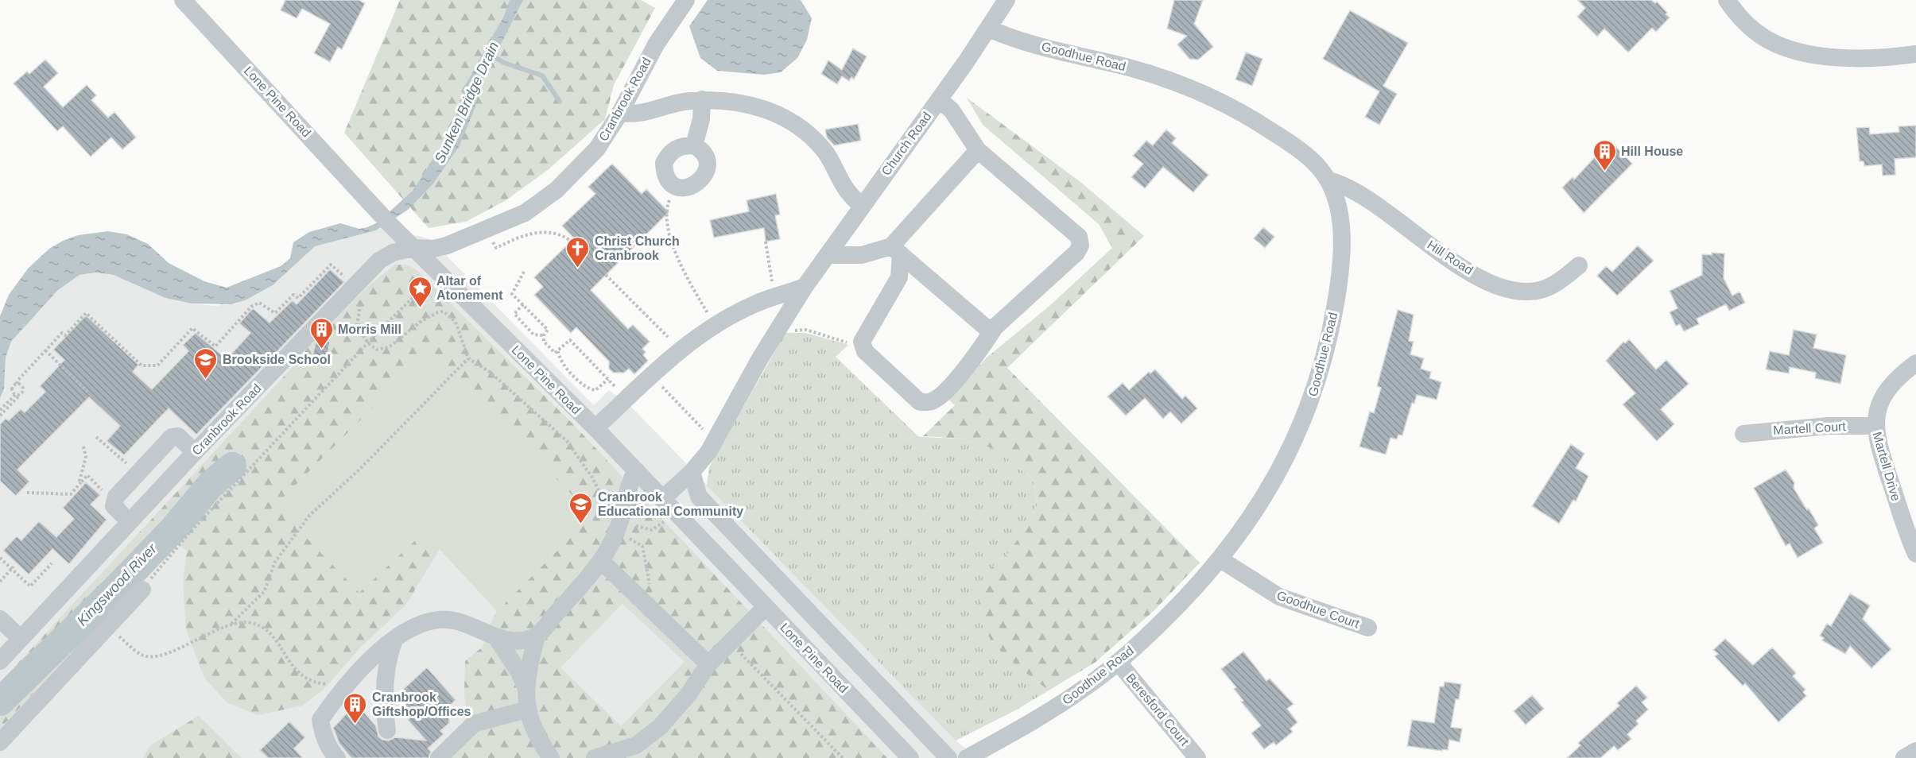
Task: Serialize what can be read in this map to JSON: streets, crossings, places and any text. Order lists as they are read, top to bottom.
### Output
{
  "streets": {
    "street": [
      "Goodhue Road",
      "Cranbrook Road",
      "Lone Pine Road",
      "Church Road",
      "Hill Road",
      "Martell Court",
      "Martell Drive",
      "Goodhue Court",
      "Beresford Court"
    ]
  },
  "crossings": [
    ["Goodhue Road", "Church Road"],
    ["Goodhue Road", "Hill Road"],
    ["Goodhue Road", "Goodhue Court"],
    ["Goodhue Road", "Beresford Court"],
    ["Cranbrook Road", "Lone Pine Road"],
    ["Lone Pine Road", "Church Road"],
    ["Martell Court", "Martell Drive"]
  ],
  "water": ["Sunken Bridge Drain", "Kingswood River"],
  "places": {
    "building": ["Hill House", "Morris Mill", "Cranbrook Giftshop/Offices"],
    "church": ["Christ Church Cranbrook"],
    "place": ["Altar of Atonement"],
    "school or university": ["Brookside School", "Cranbrook Educational Community"]
  }
}
